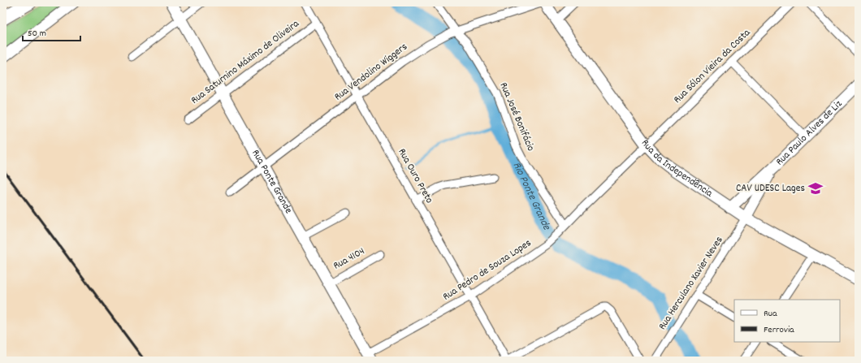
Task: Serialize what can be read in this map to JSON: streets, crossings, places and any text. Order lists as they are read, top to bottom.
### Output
{
  "streets": {
    "street": [
      "Rua Saturnino Máximo de Oliveira",
      "Rua Sólon Vieira da Costa",
      "Rua Vendolino Wiggers",
      "Rua José Bonifácio",
      "Rua Paulo Alves de Liz",
      "Rua da Independência",
      "Rua Ouro Preto",
      "Rua Ponte Grande",
      "Rua 4104",
      "Rua Pedro de Souza Lopes",
      "Rua Herculano Xavier Neves"
    ]
  },
  "crossings": [
    ["Rua Saturnino Máximo de Oliveira", "Rua Ouro Preto"],
    ["Rua Saturnino Máximo de Oliveira", "Rua Ponte Grande"],
    ["Rua Sólon Vieira da Costa", "Rua da Independência"],
    ["Rua Sólon Vieira da Costa", "Rua Pedro de Souza Lopes"],
    ["Rua Vendolino Wiggers", "Rua José Bonifácio"],
    ["Rua Vendolino Wiggers", "Rua da Independência"],
    ["Rua Vendolino Wiggers", "Rua Ouro Preto"],
    ["Rua Vendolino Wiggers", "Rua Ponte Grande"],
    ["Rua José Bonifácio", "Rua Pedro de Souza Lopes"],
    ["Rua Paulo Alves de Liz", "Rua da Independência"],
    ["Rua Paulo Alves de Liz", "Rua Herculano Xavier Neves"],
    ["Rua da Independência", "Rua Pedro de Souza Lopes"],
    ["Rua da Independência", "Rua Herculano Xavier Neves"],
    ["Rua Ouro Preto", "Rua Pedro de Souza Lopes"],
    ["Rua Ponte Grande", "Rua 4104"],
    ["Rua Ponte Grande", "Rua Pedro de Souza Lopes"]
  ],
  "water": ["Rio Ponte Grande"],
  "places": {
    "school or university": ["CAV UDESC Lages"]
  },
  "legend": ["Rua", "Ferrovia"],
  "scale_bar": "50 m"
}
